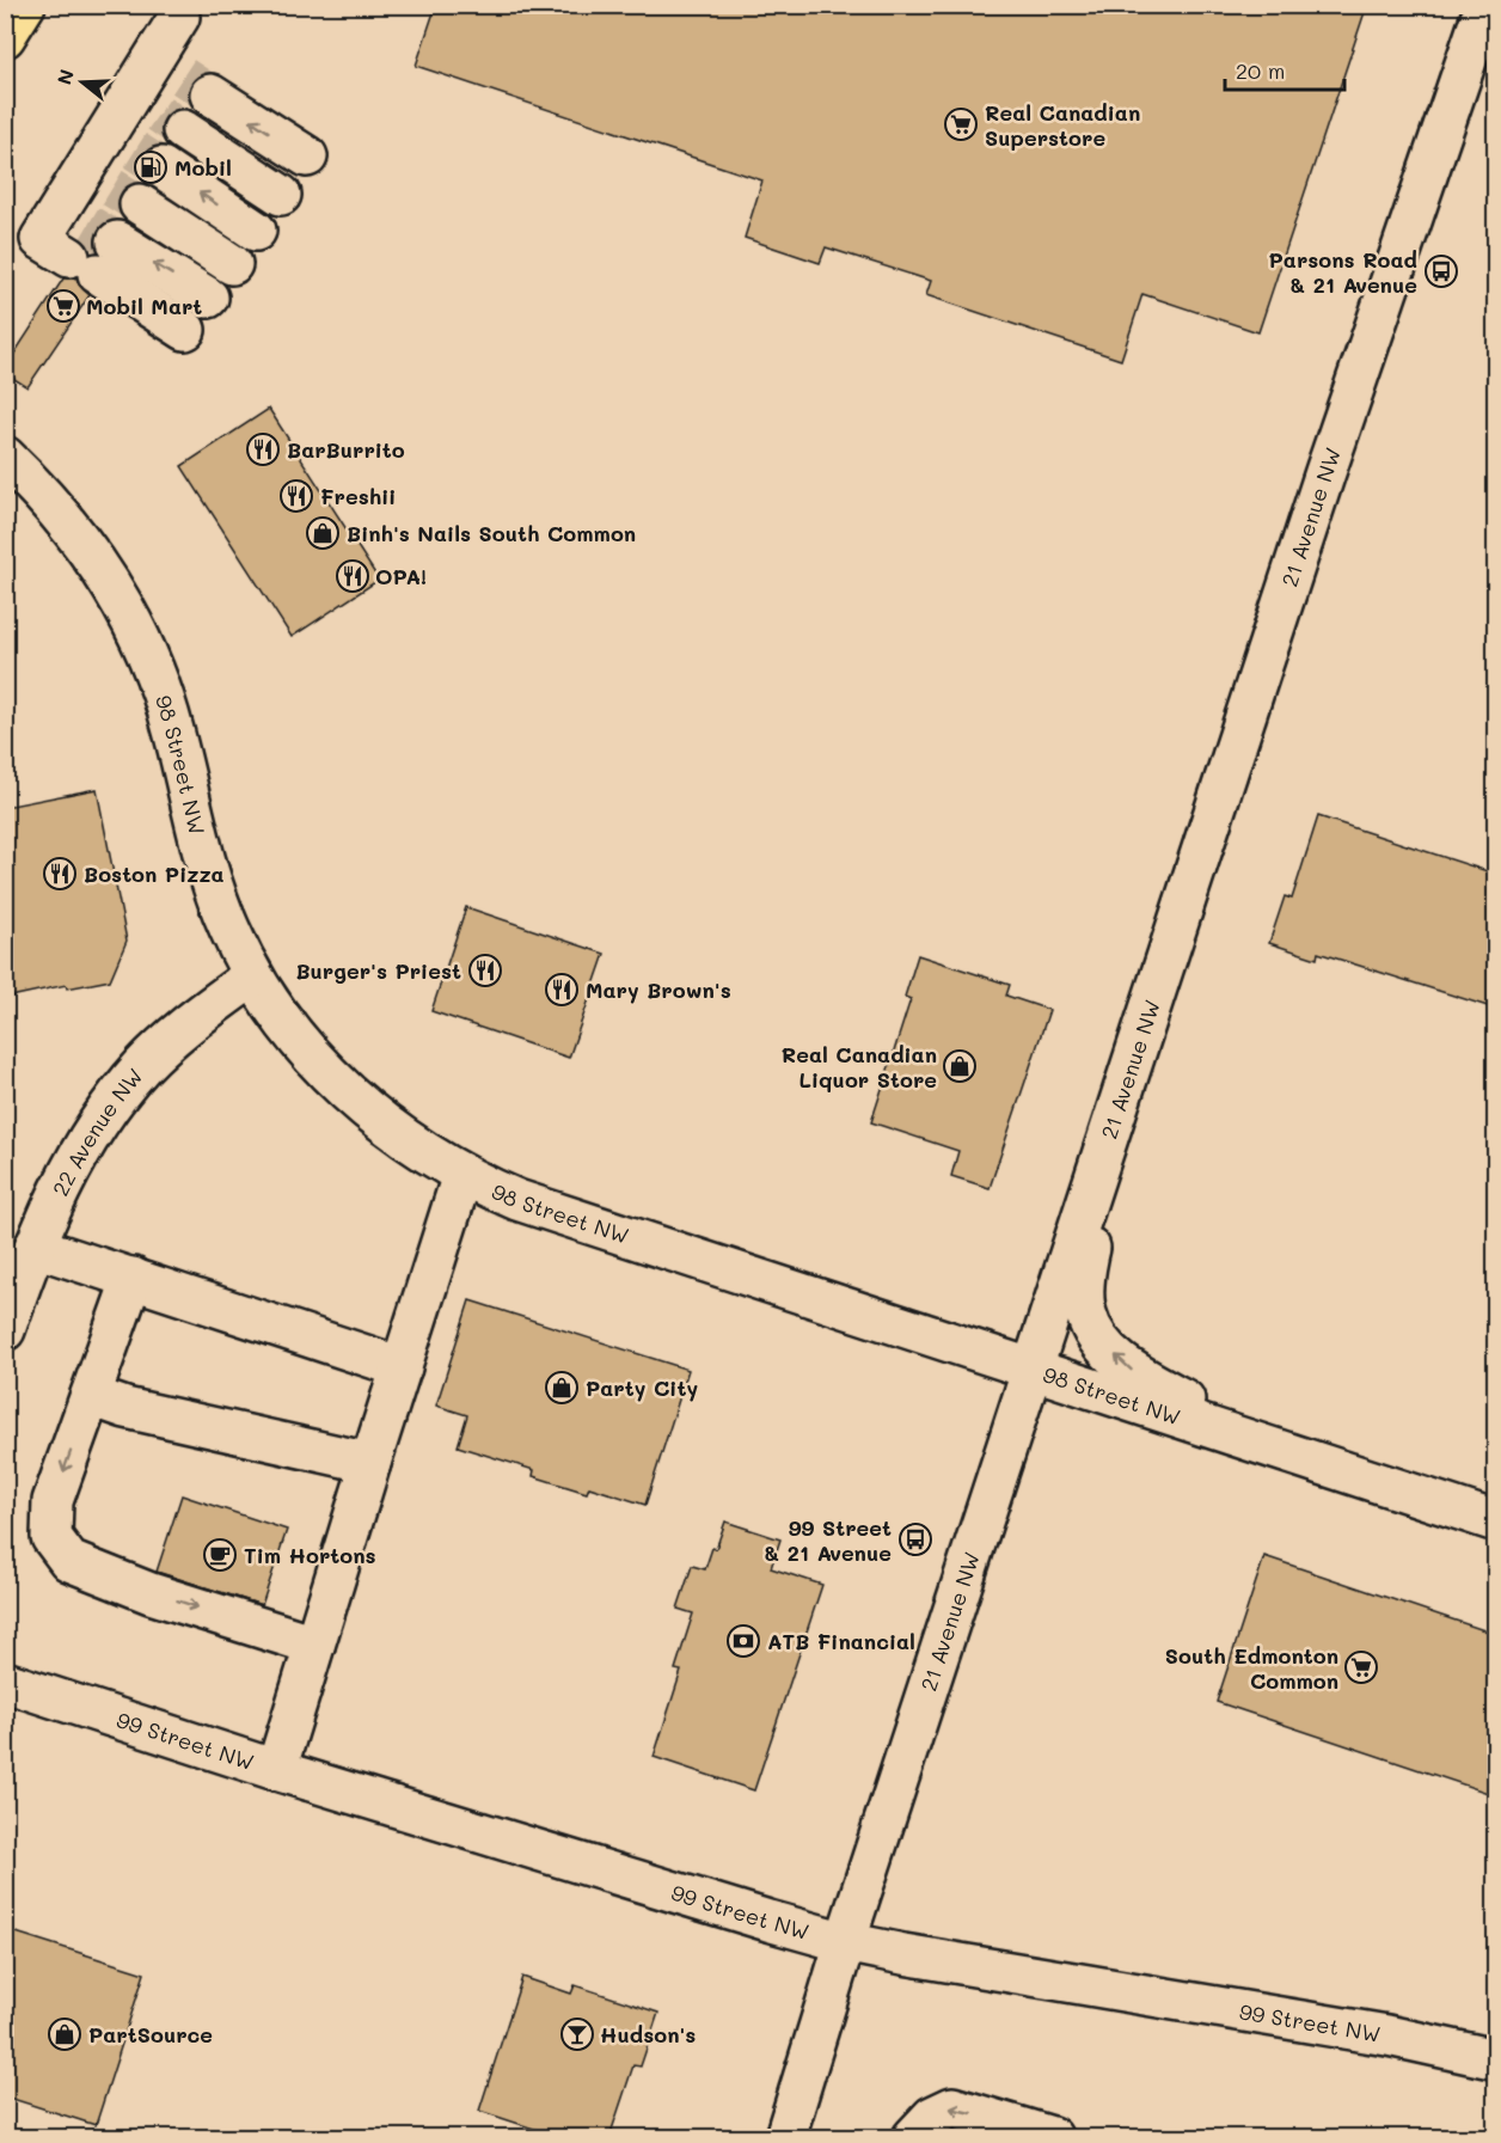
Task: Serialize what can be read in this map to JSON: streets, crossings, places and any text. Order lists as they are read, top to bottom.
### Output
{
  "streets": {
    "street": [
      "21 Avenue NW",
      "98 Street NW",
      "22 Avenue NW",
      "99 Street NW"
    ]
  },
  "crossings": [
    ["21 Avenue NW", "98 Street NW"],
    ["21 Avenue NW", "99 Street NW"],
    ["98 Street NW", "22 Avenue NW"]
  ],
  "places": {
    "supermarket": ["Real Canadian Superstore", "Mobil Mart", "South Edmonton Common"],
    "fuel station": ["Mobil"],
    "bus stop": ["Parsons Road & 21 Avenue", "99 Street & 21 Avenue"],
    "restaurant": [
      "BarBurrito",
      "Freshii",
      "OPA!",
      "Boston Pizza",
      "Burger's Priest",
      "Mary Brown's"
    ],
    "shop": [
      "Binh's Nails South Common",
      "Real Canadian Liquor Store",
      "Party City",
      "PartSource"
    ],
    "cafe": ["Tim Hortons"],
    "bank": ["ATB Financial"],
    "bar": ["Hudson's"]
  },
  "scale_bar": "20 m",
  "north": "left"
}
